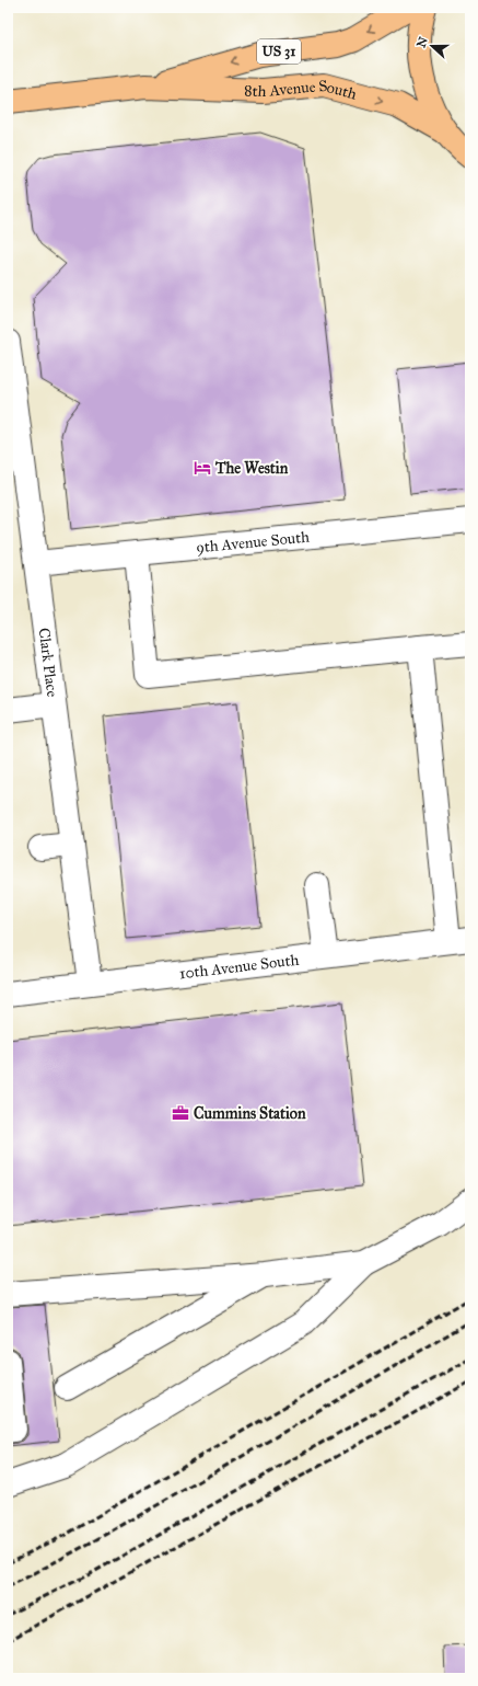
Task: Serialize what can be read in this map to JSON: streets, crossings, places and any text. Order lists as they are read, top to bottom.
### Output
{
  "streets": {
    "main road": ["US 31", "8th Avenue South"],
    "street": ["9th Avenue South", "Clark Place", "10th Avenue South"]
  },
  "crossings": [
    ["US 31", "8th Avenue South"],
    ["9th Avenue South", "Clark Place"],
    ["Clark Place", "10th Avenue South"]
  ],
  "places": {
    "hotel": ["The Westin"],
    "office": ["Cummins Station"]
  },
  "north": "left"
}
